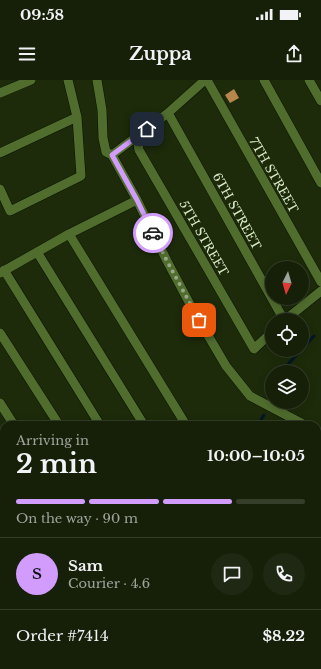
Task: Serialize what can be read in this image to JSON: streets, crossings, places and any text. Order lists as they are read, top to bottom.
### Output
{
  "streets": {
    "street": ["7TH STREET", "6TH STREET", "5TH STREET"]
  },
  "north": "bottom",
  "page": {
    "status": "09:58",
    "header": "Zuppa",
    "heading": ["2 min", "Arriving in", "10:00–10:05"],
    "panel": [
      "Sam",
      "Courier · 4.6",
      "Order #7414",
      "$8.22"
    ],
    "bar": "On the way · 90 m",
    "round": "S"
  }
}
